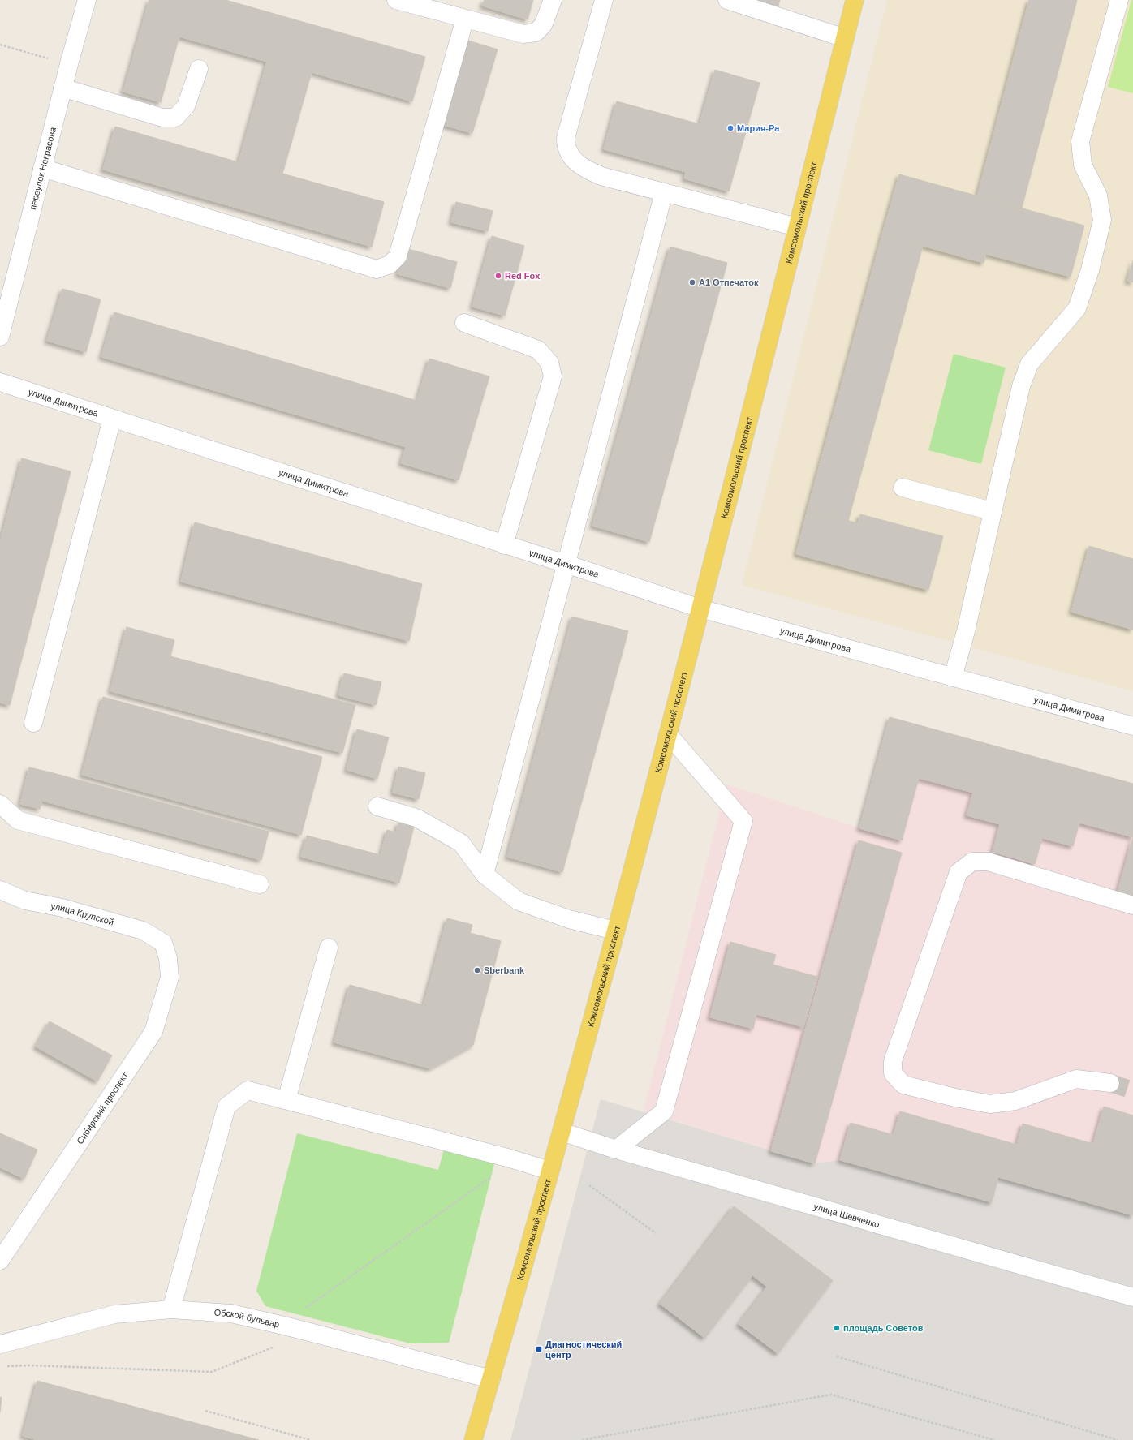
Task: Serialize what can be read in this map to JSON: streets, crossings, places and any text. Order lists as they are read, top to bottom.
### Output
{
  "streets": {
    "main road": ["Комсомольский проспект"],
    "street": [
      "переулок Некрасова",
      "улица Димитрова",
      "улица Крупской",
      "Сибирский проспект",
      "улица Шевченко",
      "Обской бульвар"
    ]
  },
  "crossings": [
    ["Комсомольский проспект", "улица Димитрова"],
    ["Комсомольский проспект", "улица Шевченко"],
    ["Комсомольский проспект", "Обской бульвар"],
    ["улица Крупской", "Сибирский проспект"]
  ],
  "places": {
    "other": [
      "Мария-Ра",
      "Red Fox",
      "А1 Отпечаток",
      "Sberbank",
      "площадь Советов"
    ],
    "transit": ["Диагностический центр"]
  }
}
